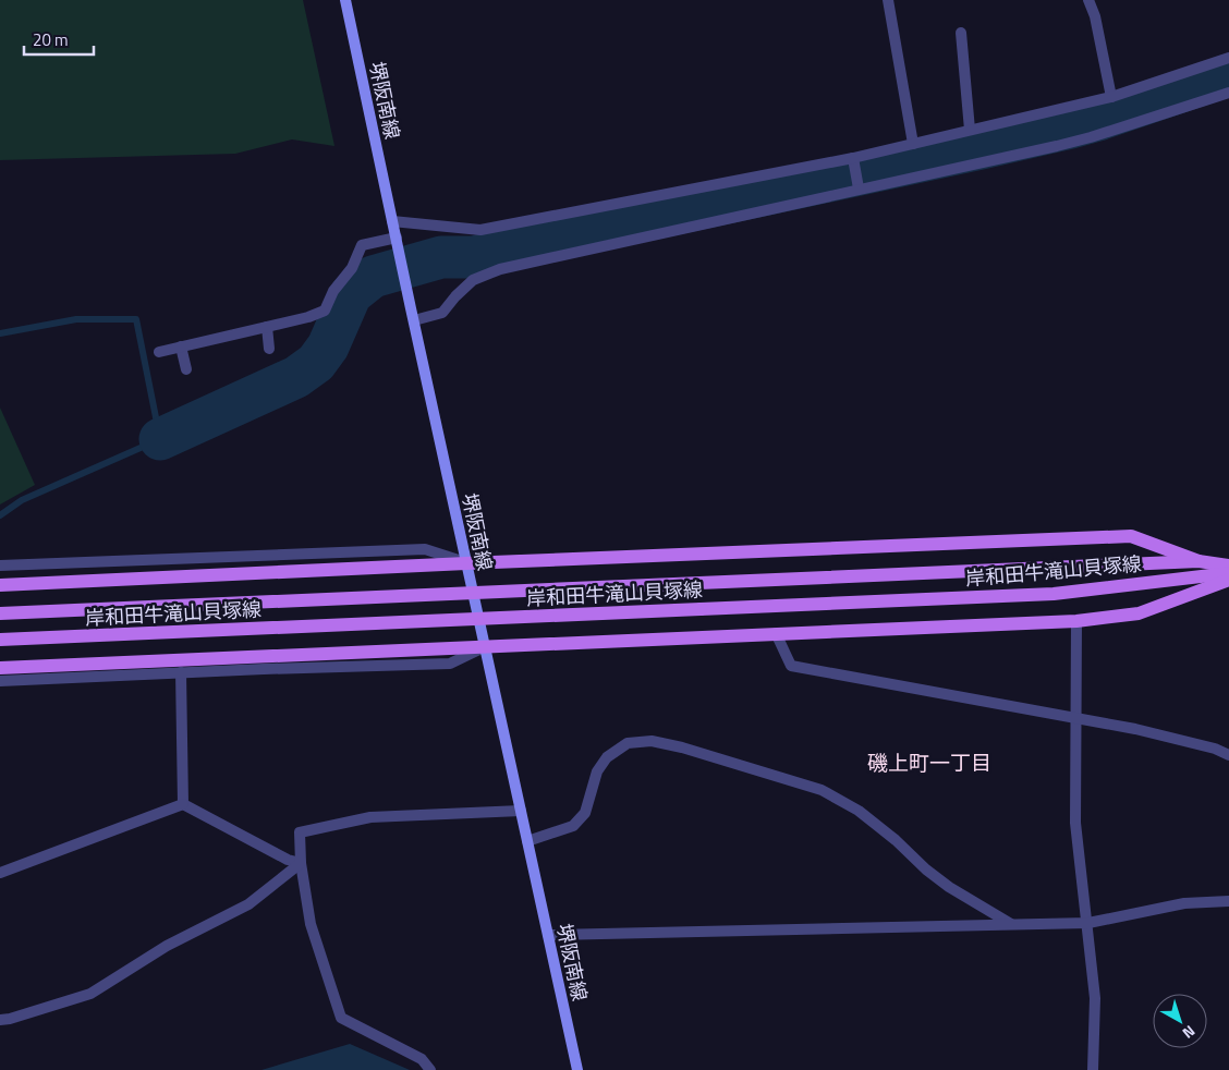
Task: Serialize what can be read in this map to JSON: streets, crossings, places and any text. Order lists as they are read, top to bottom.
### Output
{
  "streets": {
    "main road": ["堺阪南線", "岸和田牛滝山貝塚線"]
  },
  "districts": ["磯上町一丁目"],
  "scale_bar": "20 m",
  "north": "bottom right"
}
